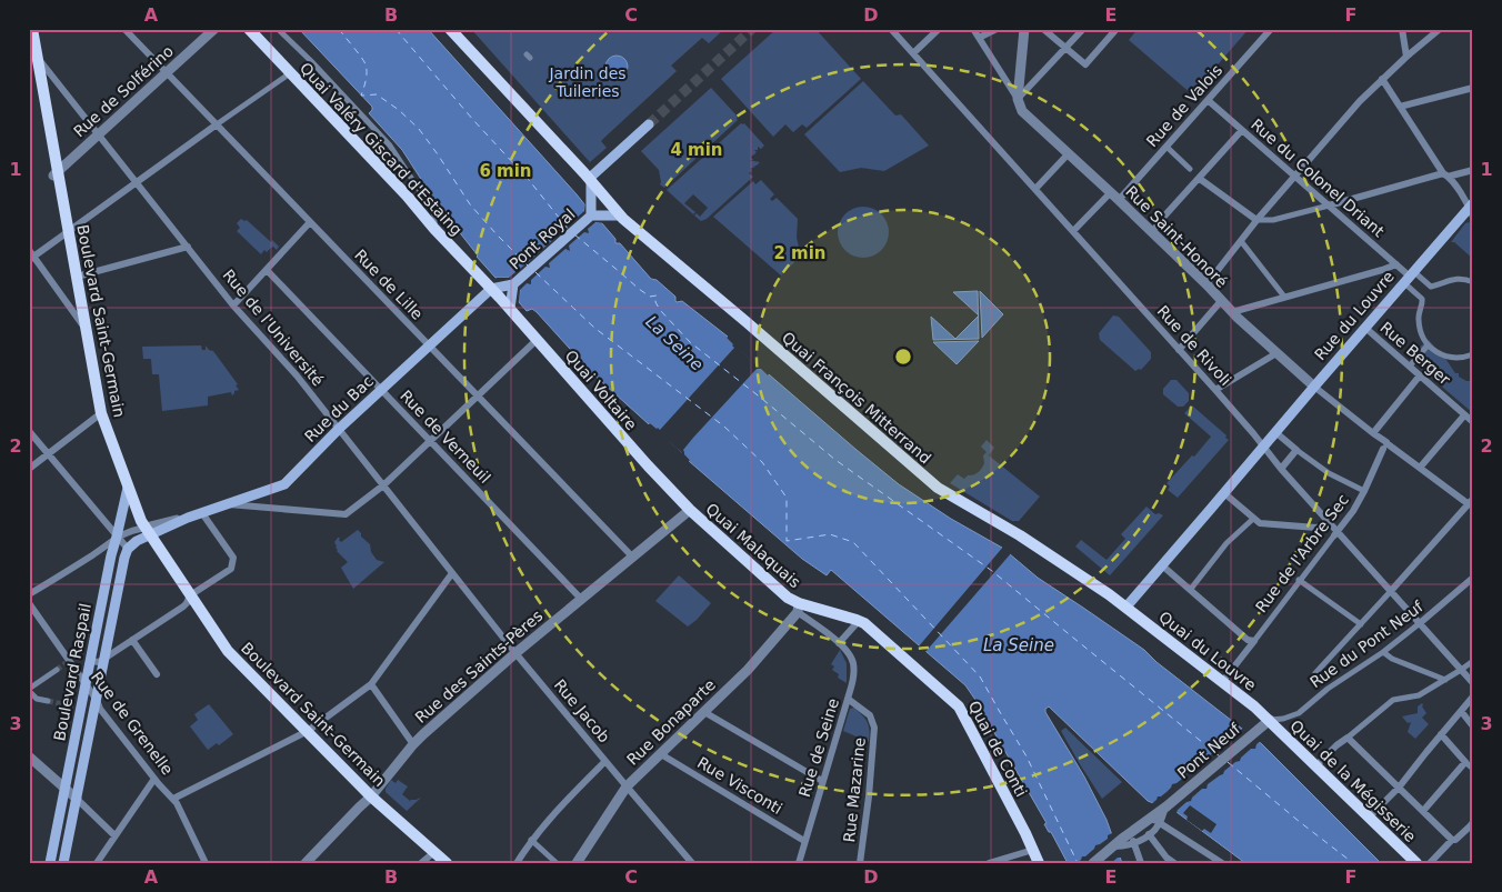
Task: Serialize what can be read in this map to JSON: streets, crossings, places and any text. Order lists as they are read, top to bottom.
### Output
{
  "streets": {
    "main road": [
      "Quai Valéry Giscard d'Estaing",
      "Pont Royal",
      "Rue du Louvre",
      "Boulevard Saint-Germain",
      "Quai Voltaire",
      "Quai François Mitterrand",
      "Rue du Bac",
      "Quai Malaquais",
      "Quai du Louvre",
      "Boulevard Raspail",
      "Quai de Conti",
      "Quai de la Mégisserie"
    ],
    "street": [
      "Rue de Solférino",
      "Rue de Valois",
      "Rue du Colonel Driant",
      "Rue Saint-Honoré",
      "Rue de Lille",
      "Rue de l'Université",
      "Rue de Rivoli",
      "Rue Berger",
      "Rue de Verneuil",
      "Rue de l'Arbre Sec",
      "Rue du Pont Neuf",
      "Rue des Saints-Pères",
      "Rue Jacob",
      "Rue Bonaparte",
      "Rue de Grenelle",
      "Rue de Seine",
      "Pont Neuf",
      "Rue Visconti",
      "Rue Mazarine"
    ]
  },
  "crossings": [
    ["Rue de Solférino", "Rue de Lille"],
    ["Rue de Solférino", "Boulevard Saint-Germain"],
    ["Rue de Solférino", "Rue de l'Université"],
    ["Rue de Valois", "Rue du Colonel Driant"],
    ["Rue de Valois", "Rue Saint-Honoré"],
    ["Quai Valéry Giscard d'Estaing", "Pont Royal"],
    ["Quai Valéry Giscard d'Estaing", "Quai Voltaire"],
    ["Quai Valéry Giscard d'Estaing", "Rue du Bac"],
    ["Rue du Colonel Driant", "Rue du Louvre"],
    ["Rue Saint-Honoré", "Rue du Louvre"],
    ["Rue Saint-Honoré", "Rue de l'Arbre Sec"],
    ["Pont Royal", "Quai Voltaire"],
    ["Pont Royal", "Quai François Mitterrand"],
    ["Pont Royal", "Rue du Bac"],
    ["Rue de Lille", "Rue du Bac"],
    ["Rue de Lille", "Rue des Saints-Pères"],
    ["Rue du Louvre", "Rue de Rivoli"],
    ["Rue du Louvre", "Rue Berger"],
    ["Rue du Louvre", "Quai François Mitterrand"],
    ["Rue du Louvre", "Quai du Louvre"],
    ["Boulevard Saint-Germain", "Rue de l'Université"],
    ["Boulevard Saint-Germain", "Rue du Bac"],
    ["Boulevard Saint-Germain", "Rue des Saints-Pères"],
    ["Boulevard Saint-Germain", "Boulevard Raspail"],
    ["Rue de l'Université", "Rue du Bac"],
    ["Rue de l'Université", "Rue des Saints-Pères"],
    ["Rue de l'Université", "Rue Jacob"],
    ["Rue de Rivoli", "Rue de l'Arbre Sec"],
    ["Rue de Rivoli", "Rue du Pont Neuf"],
    ["Quai Voltaire", "Rue du Bac"],
    ["Quai Voltaire", "Quai Malaquais"],
    ["Quai Voltaire", "Rue des Saints-Pères"],
    ["Quai François Mitterrand", "Quai du Louvre"],
    ["Rue du Bac", "Rue de Verneuil"],
    ["Rue du Bac", "Boulevard Raspail"],
    ["Rue de Verneuil", "Rue des Saints-Pères"],
    ["Quai Malaquais", "Rue des Saints-Pères"],
    ["Quai Malaquais", "Rue Bonaparte"],
    ["Quai Malaquais", "Rue de Seine"],
    ["Quai Malaquais", "Quai de Conti"],
    ["Rue du Pont Neuf", "Quai du Louvre"],
    ["Rue du Pont Neuf", "Pont Neuf"],
    ["Rue du Pont Neuf", "Quai de la Mégisserie"],
    ["Quai du Louvre", "Pont Neuf"],
    ["Quai du Louvre", "Quai de la Mégisserie"],
    ["Rue des Saints-Pères", "Rue Jacob"],
    ["Boulevard Raspail", "Rue de Grenelle"],
    ["Rue Jacob", "Rue Bonaparte"],
    ["Rue Bonaparte", "Rue Visconti"],
    ["Rue de Seine", "Rue Visconti"],
    ["Rue de Seine", "Rue Mazarine"],
    ["Pont Neuf", "Quai de la Mégisserie"]
  ],
  "water": ["La Seine"],
  "parks": ["Jardin des Tuileries"],
  "grid": {
    "columns": [
      "A",
      "B",
      "C",
      "D",
      "E",
      "F"
    ],
    "rows": ["1", "2", "3"]
  },
  "rings": ["4 min", "6 min", "2 min"]
}
